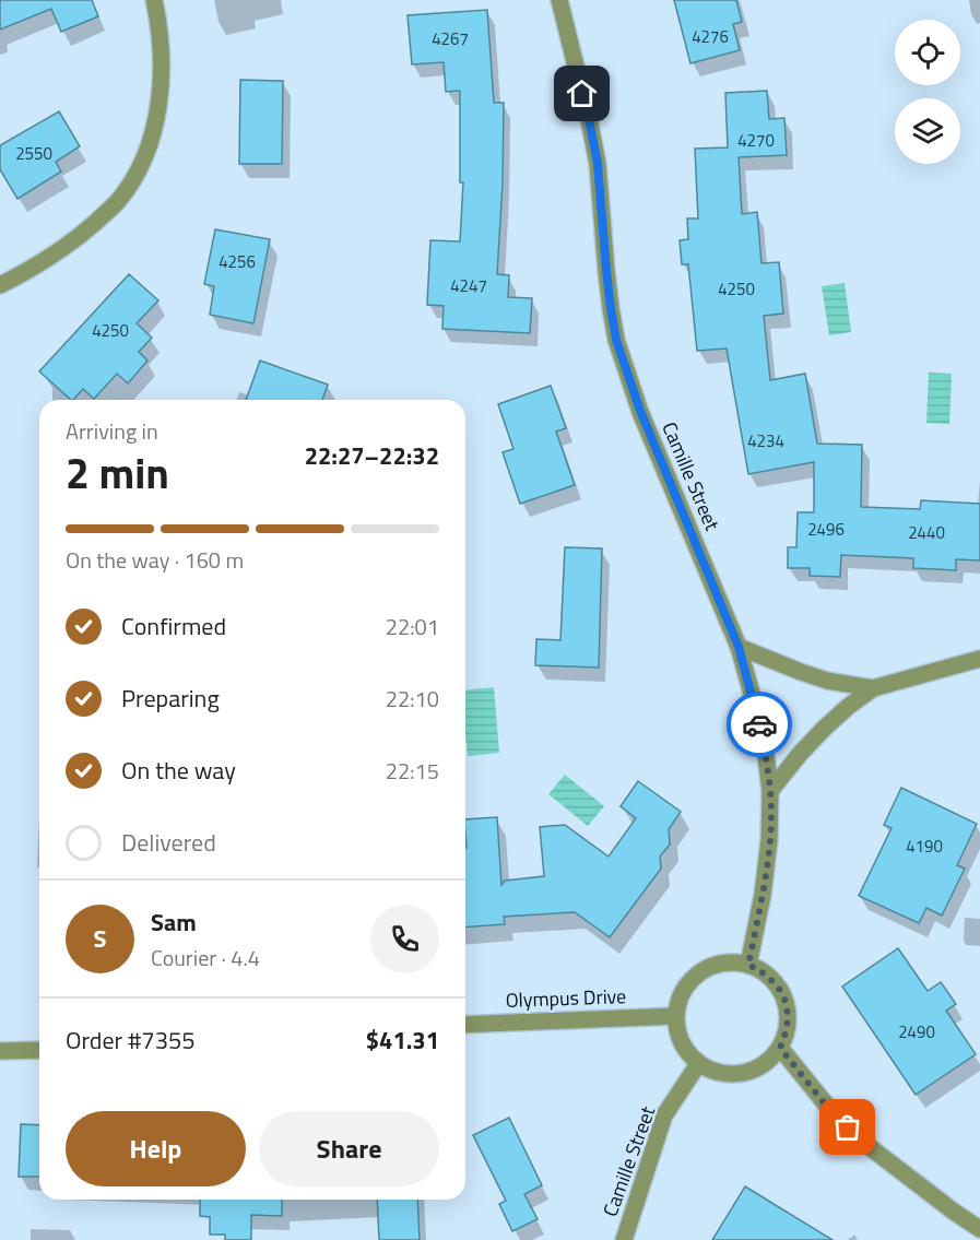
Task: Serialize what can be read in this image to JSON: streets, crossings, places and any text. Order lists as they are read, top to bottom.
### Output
{
  "streets": {
    "street": ["Camille Street", "Olympus Drive"]
  },
  "crossings": [
    ["Camille Street", "Olympus Drive"]
  ],
  "house_numbers": [
    "4276",
    "4267",
    "4270",
    "2550",
    "4256",
    "4247",
    "4250",
    "4250",
    "4234",
    "2496",
    "2440",
    "4190",
    "2490"
  ],
  "page": {
    "heading": ["2 min", "Arriving in", "22:27–22:32"],
    "panel": [
      "Sam",
      "Courier · 4.4",
      "Order #7355",
      "$41.31"
    ],
    "bar": "On the way · 160 m",
    "list": [
      ["Confirmed", "22:01"],
      ["Preparing", "22:10"],
      ["On the way", "22:15"],
      "Delivered"
    ],
    "round": "S",
    "buttons": ["Help", "Share"]
  }
}
